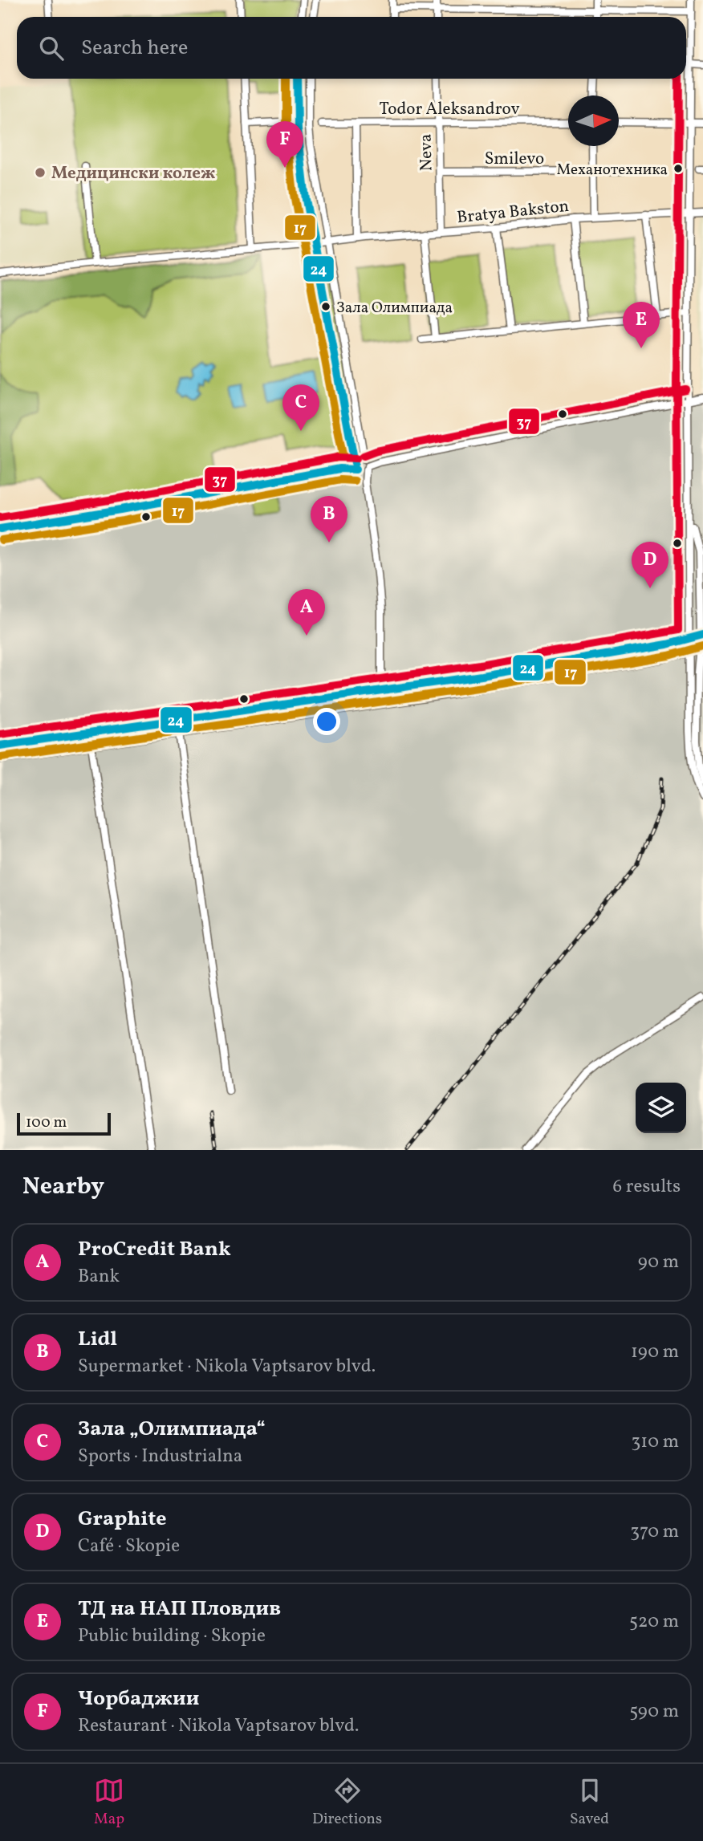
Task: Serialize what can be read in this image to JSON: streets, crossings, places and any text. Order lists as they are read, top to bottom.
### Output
{
  "streets": {
    "street": [
      "Todor Aleksandrov",
      "Neva",
      "Smilevo",
      "Bratya Bakston"
    ]
  },
  "crossings": [
    ["Todor Aleksandrov", "Neva"],
    ["Neva", "Smilevo"],
    ["Neva", "Bratya Bakston"]
  ],
  "places": ["Механотехника", "Медицински колеж", "Зала Олимпиада"],
  "lines": ["transit line 24", "transit line 17", "transit line 37"],
  "scale_bar": "100 m",
  "north": "right",
  "page": {
    "search": "Search here",
    "pins": [
      "F",
      "E",
      "C",
      "B",
      "D",
      "A"
    ],
    "scale": "100 m",
    "heading": ["Nearby", "6 results"],
    "list": [
      {
        "mark": "A",
        "name": "ProCredit Bank",
        "note": "Bank",
        "value": "90 m"
      },
      {
        "mark": "B",
        "name": "Lidl",
        "note": "Supermarket · Nikola Vaptsarov blvd.",
        "value": "190 m"
      },
      {
        "mark": "C",
        "name": "Зала „Олимпиада“",
        "note": "Sports · Industrialna",
        "value": "310 m"
      },
      {
        "mark": "D",
        "name": "Graphite",
        "note": "Café · Skopie",
        "value": "370 m"
      },
      {
        "mark": "E",
        "name": "ТД на НАП Пловдив",
        "note": "Public building · Skopie",
        "value": "520 m"
      },
      {
        "mark": "F",
        "name": "Чорбаджии",
        "note": "Restaurant · Nikola Vaptsarov blvd.",
        "value": "590 m"
      }
    ],
    "nav": ["Map", "Directions", "Saved"]
  }
}
